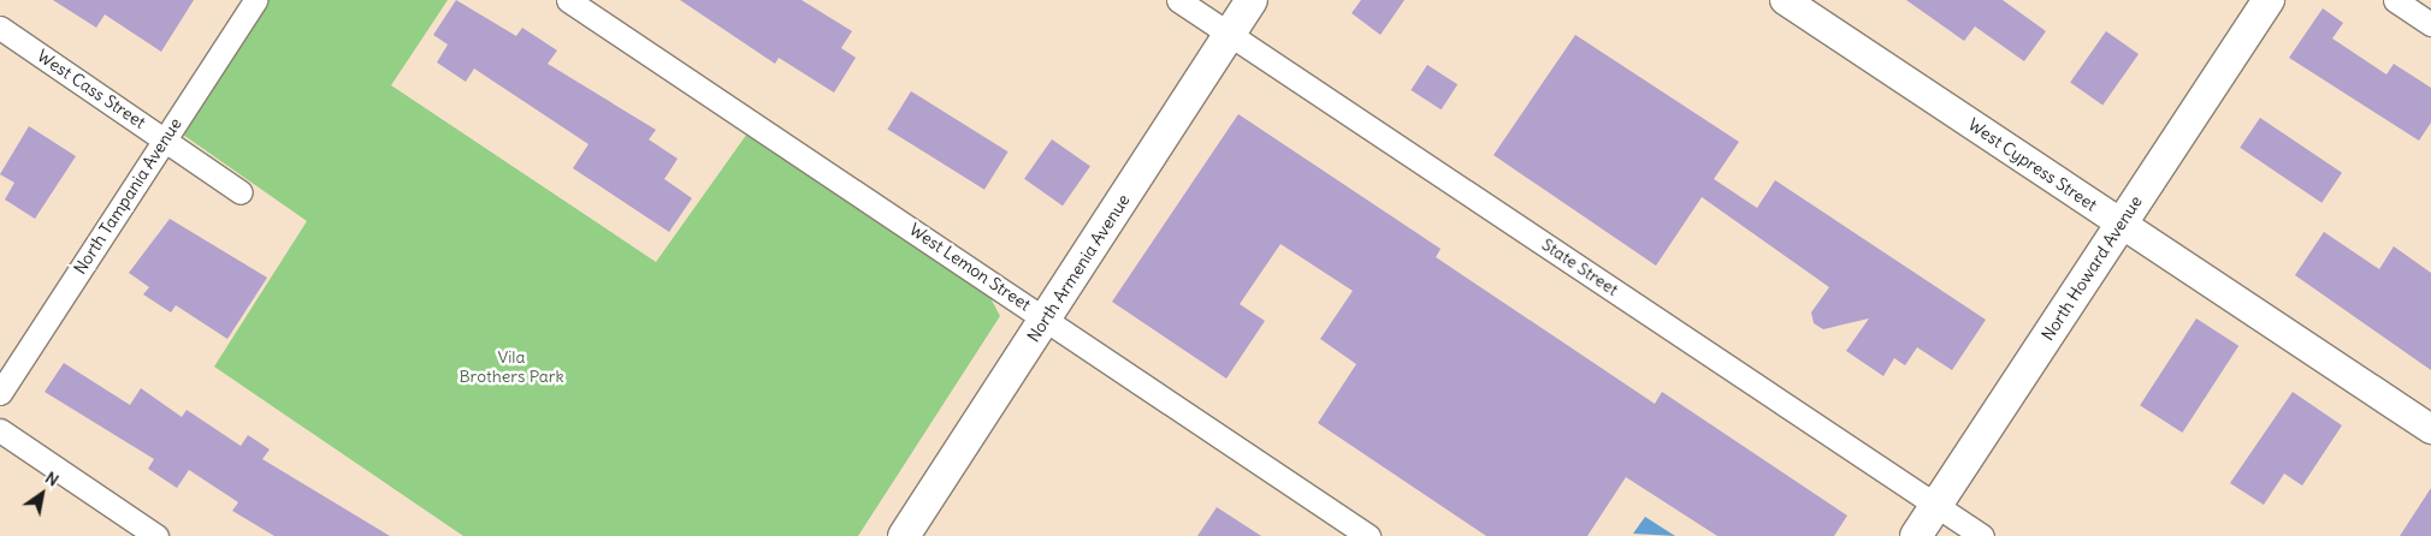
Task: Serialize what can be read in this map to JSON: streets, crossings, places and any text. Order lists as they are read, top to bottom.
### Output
{
  "streets": {
    "main road": ["North Armenia Avenue", "North Howard Avenue"],
    "street": [
      "West Cass Street",
      "West Cypress Street",
      "North Tampania Avenue",
      "West Lemon Street",
      "State Street"
    ]
  },
  "crossings": [
    ["West Cass Street", "North Tampania Avenue"],
    ["West Cypress Street", "North Howard Avenue"],
    ["West Lemon Street", "North Armenia Avenue"],
    ["State Street", "North Armenia Avenue"],
    ["State Street", "North Howard Avenue"]
  ],
  "parks": ["Vila Brothers Park"],
  "north": "top right"
}
